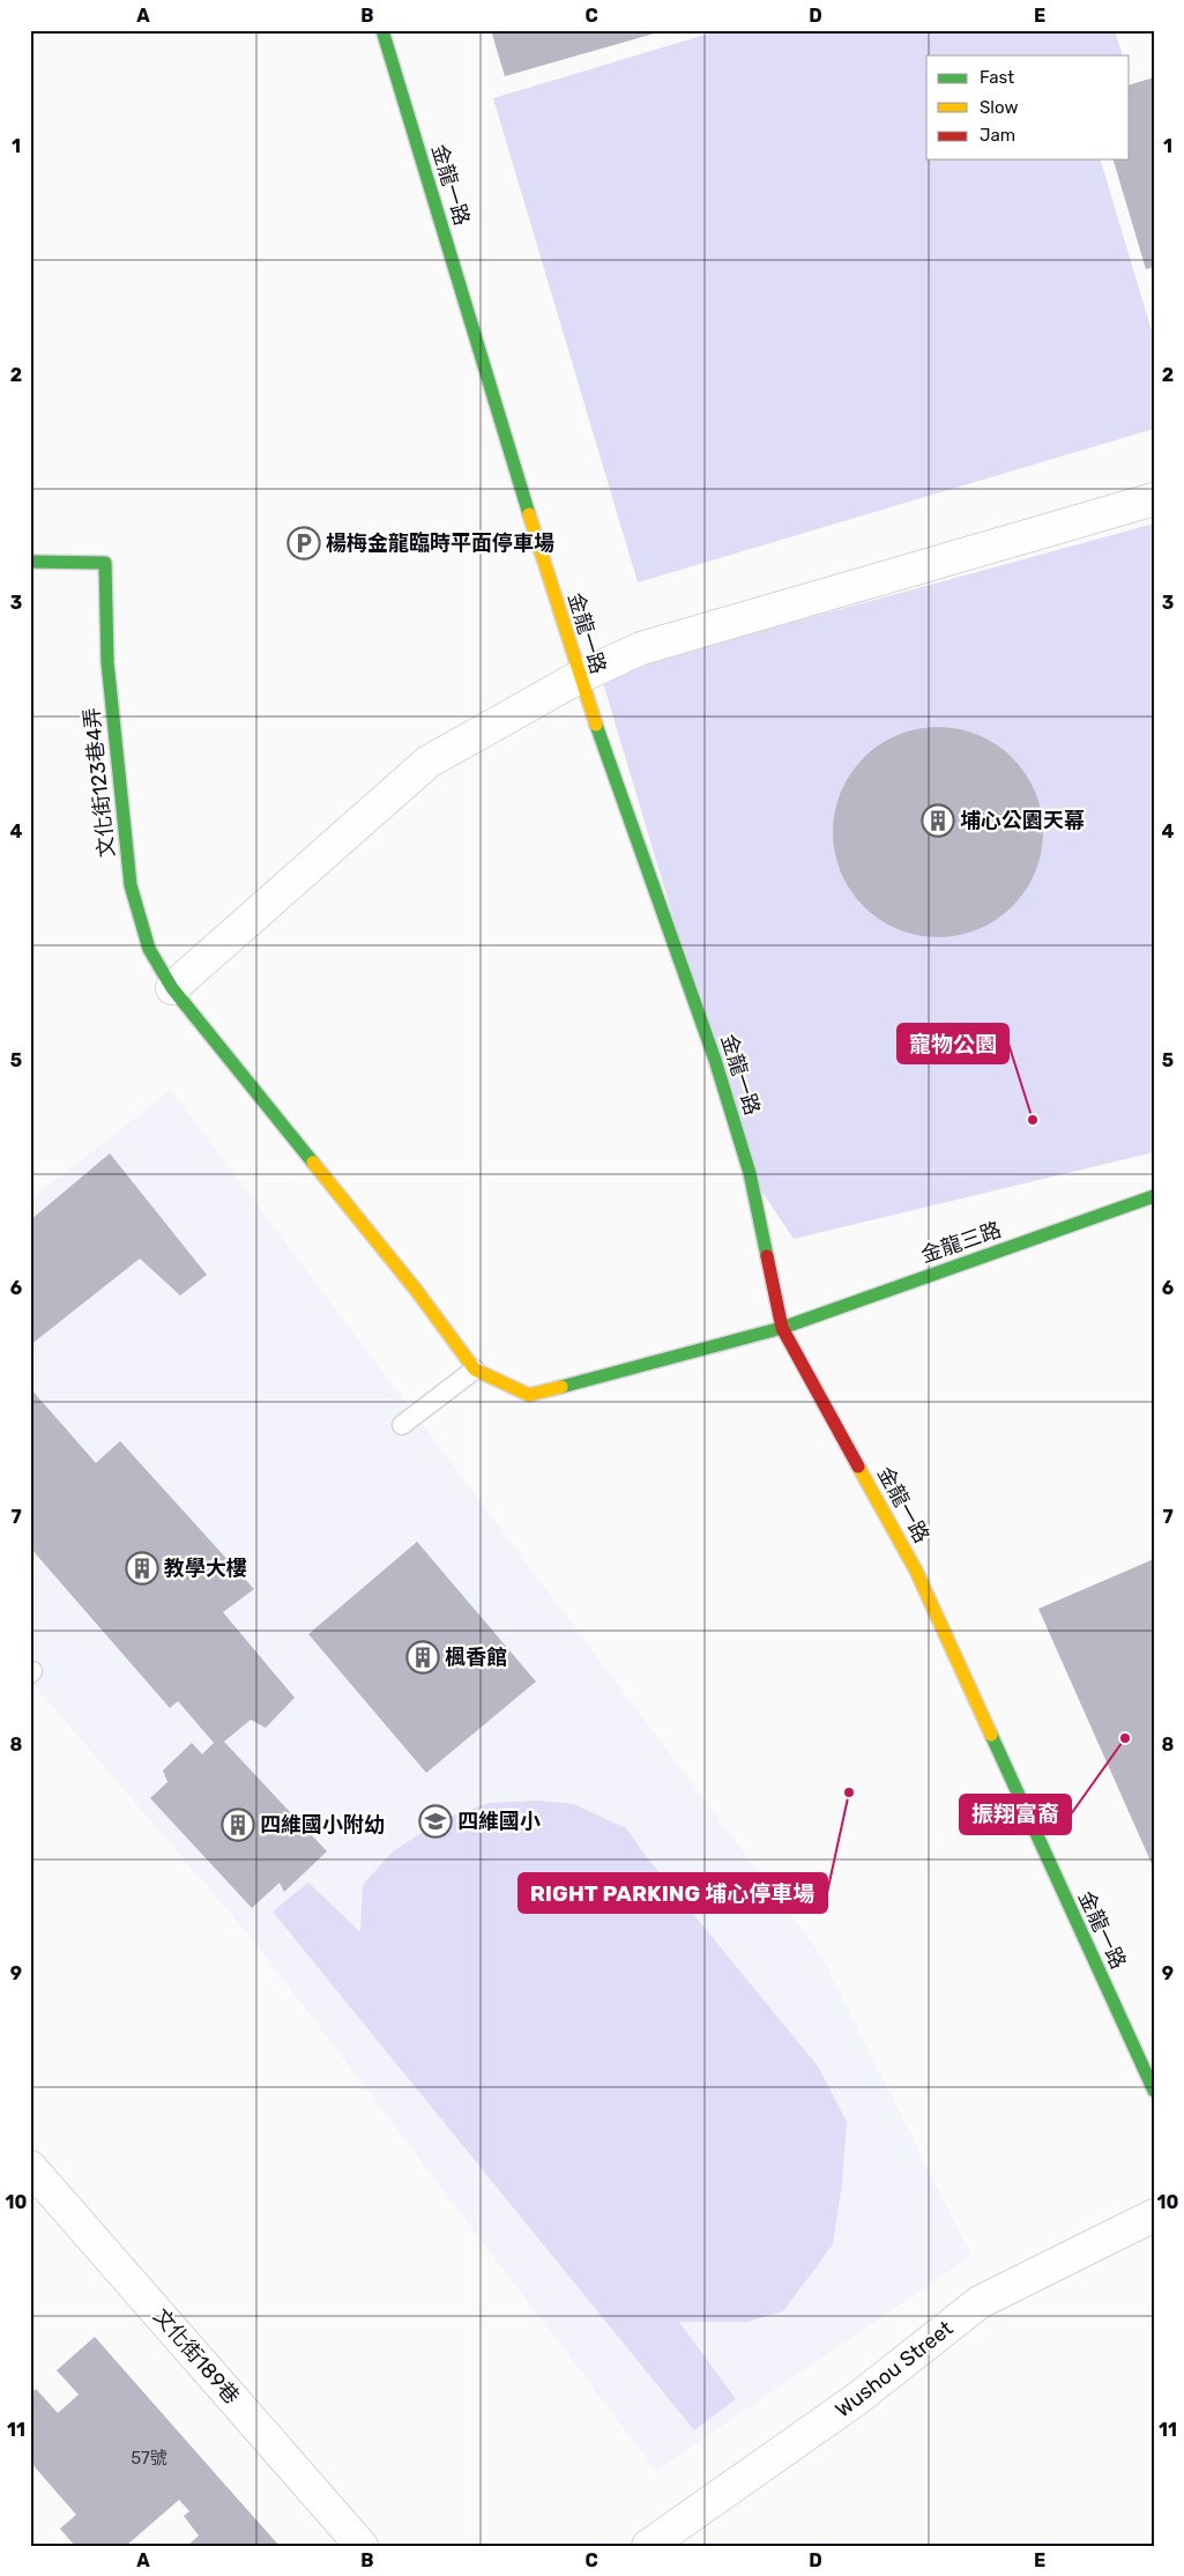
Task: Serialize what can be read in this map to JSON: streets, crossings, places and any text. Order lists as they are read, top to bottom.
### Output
{
  "streets": {
    "street": [
      "金龍一路",
      "文化街123巷4弄",
      "金龍三路",
      "文化街189巷",
      "Wushou Street"
    ]
  },
  "crossings": [
    ["金龍一路", "金龍三路"],
    ["文化街123巷4弄", "金龍三路"]
  ],
  "places": {
    "parking": ["楊梅金龍臨時平面停車場"],
    "building": [
      "埔心公園天幕",
      "教學大樓",
      "楓香館",
      "四維國小附幼"
    ],
    "other": ["寵物公園", "振翔富裔", "RIGHT PARKING 埔心停車場"],
    "school or university": ["四維國小"]
  },
  "house_numbers": ["57號"],
  "legend": ["Fast", "Slow", "Jam"],
  "grid": {
    "columns": [
      "A",
      "B",
      "C",
      "D",
      "E"
    ],
    "rows": [
      "1",
      "2",
      "3",
      "4",
      "5",
      "6",
      "7",
      "8",
      "9",
      "10",
      "11"
    ]
  }
}
